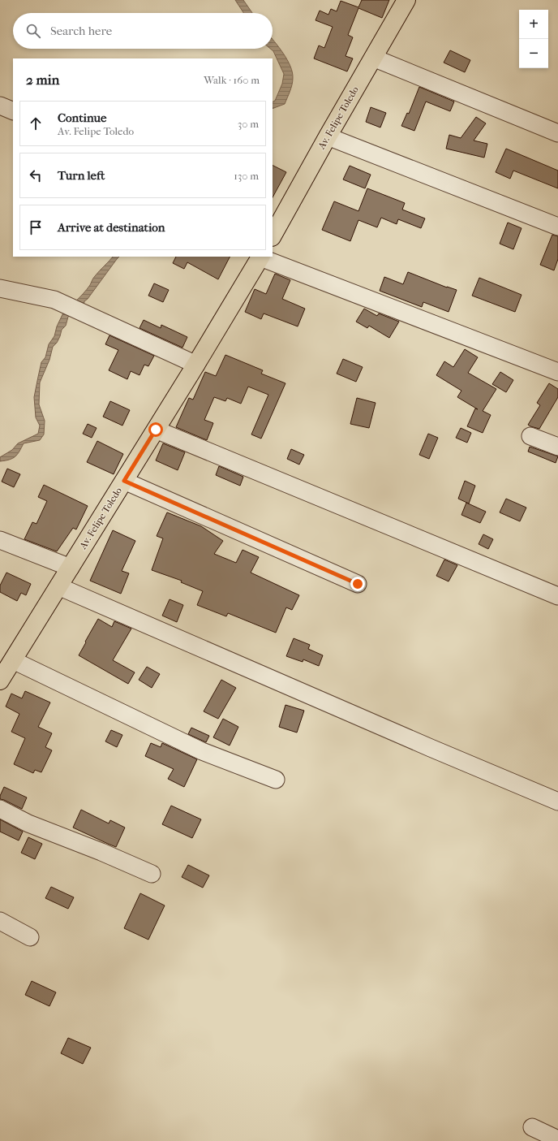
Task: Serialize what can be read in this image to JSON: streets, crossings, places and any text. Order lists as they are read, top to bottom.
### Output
{
  "streets": {
    "main road": ["Av. Felipe Toledo"]
  },
  "page": {
    "map_buttons": ["+", "−"],
    "search": "Search here",
    "heading": ["2 min", "Walk · 160 m"],
    "list": [
      ["Continue", "Av. Felipe Toledo", "30 m"],
      ["Turn left", "130 m"],
      "Arrive at destination"
    ]
  }
}
